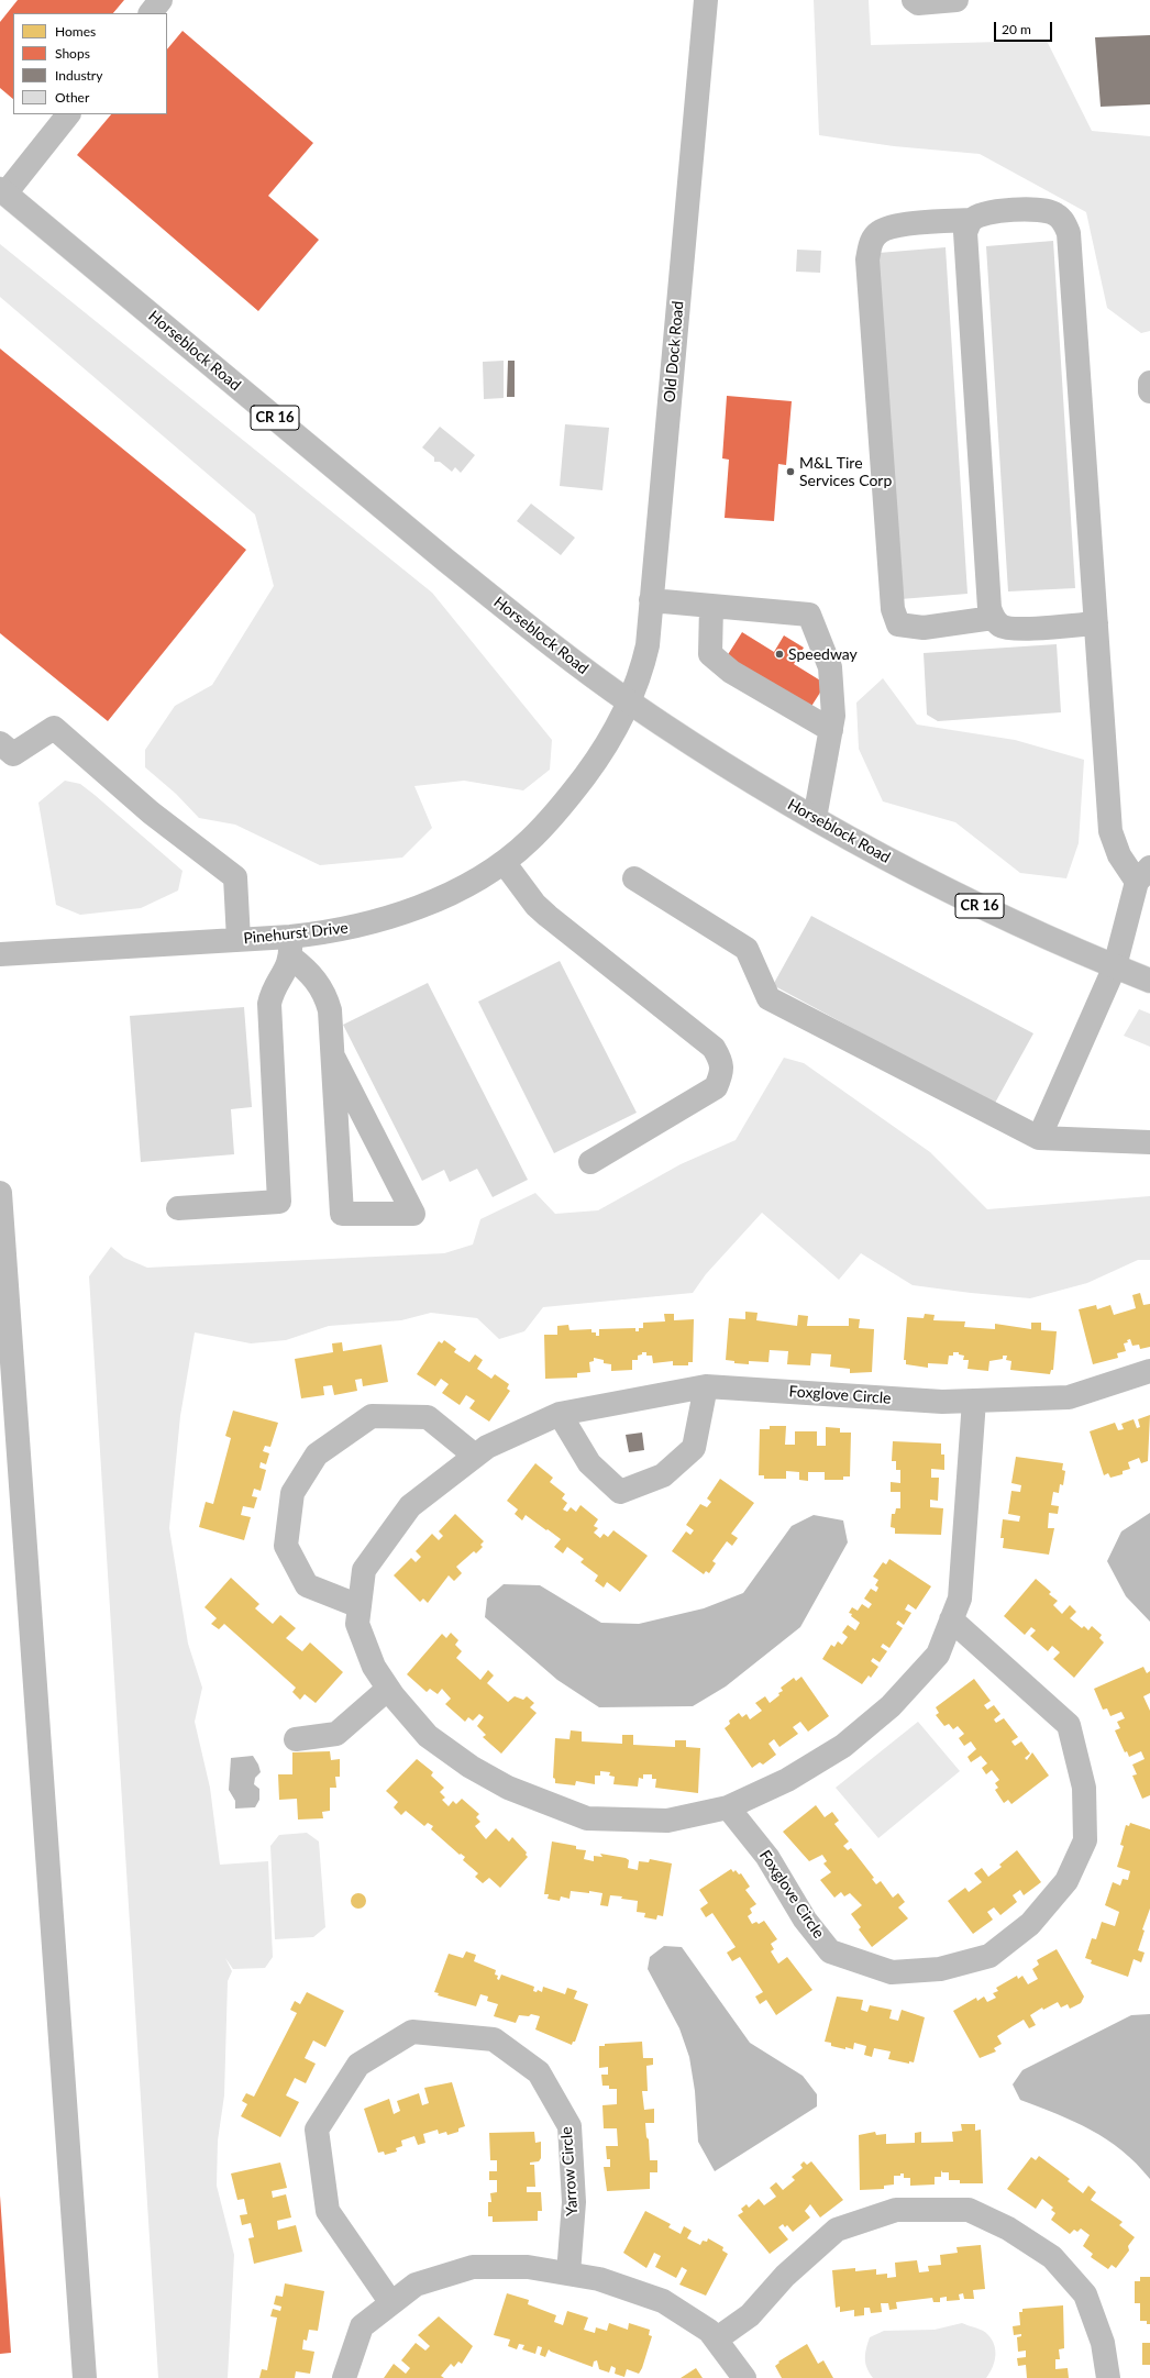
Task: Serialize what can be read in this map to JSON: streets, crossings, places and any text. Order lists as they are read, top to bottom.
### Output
{
  "streets": {
    "street": [
      "Horseblock Road",
      "Old Dock Road",
      "CR 16",
      "Pinehurst Drive",
      "Foxglove Circle",
      "Yarrow Circle"
    ]
  },
  "crossings": [
    ["Horseblock Road", "Old Dock Road"],
    ["Horseblock Road", "Pinehurst Drive"],
    ["Old Dock Road", "Pinehurst Drive"]
  ],
  "places": ["M&L Tire Services Corp", "Speedway"],
  "legend": [
    "Homes",
    "Shops",
    "Industry",
    "Other"
  ],
  "scale_bar": "20 m"
}
